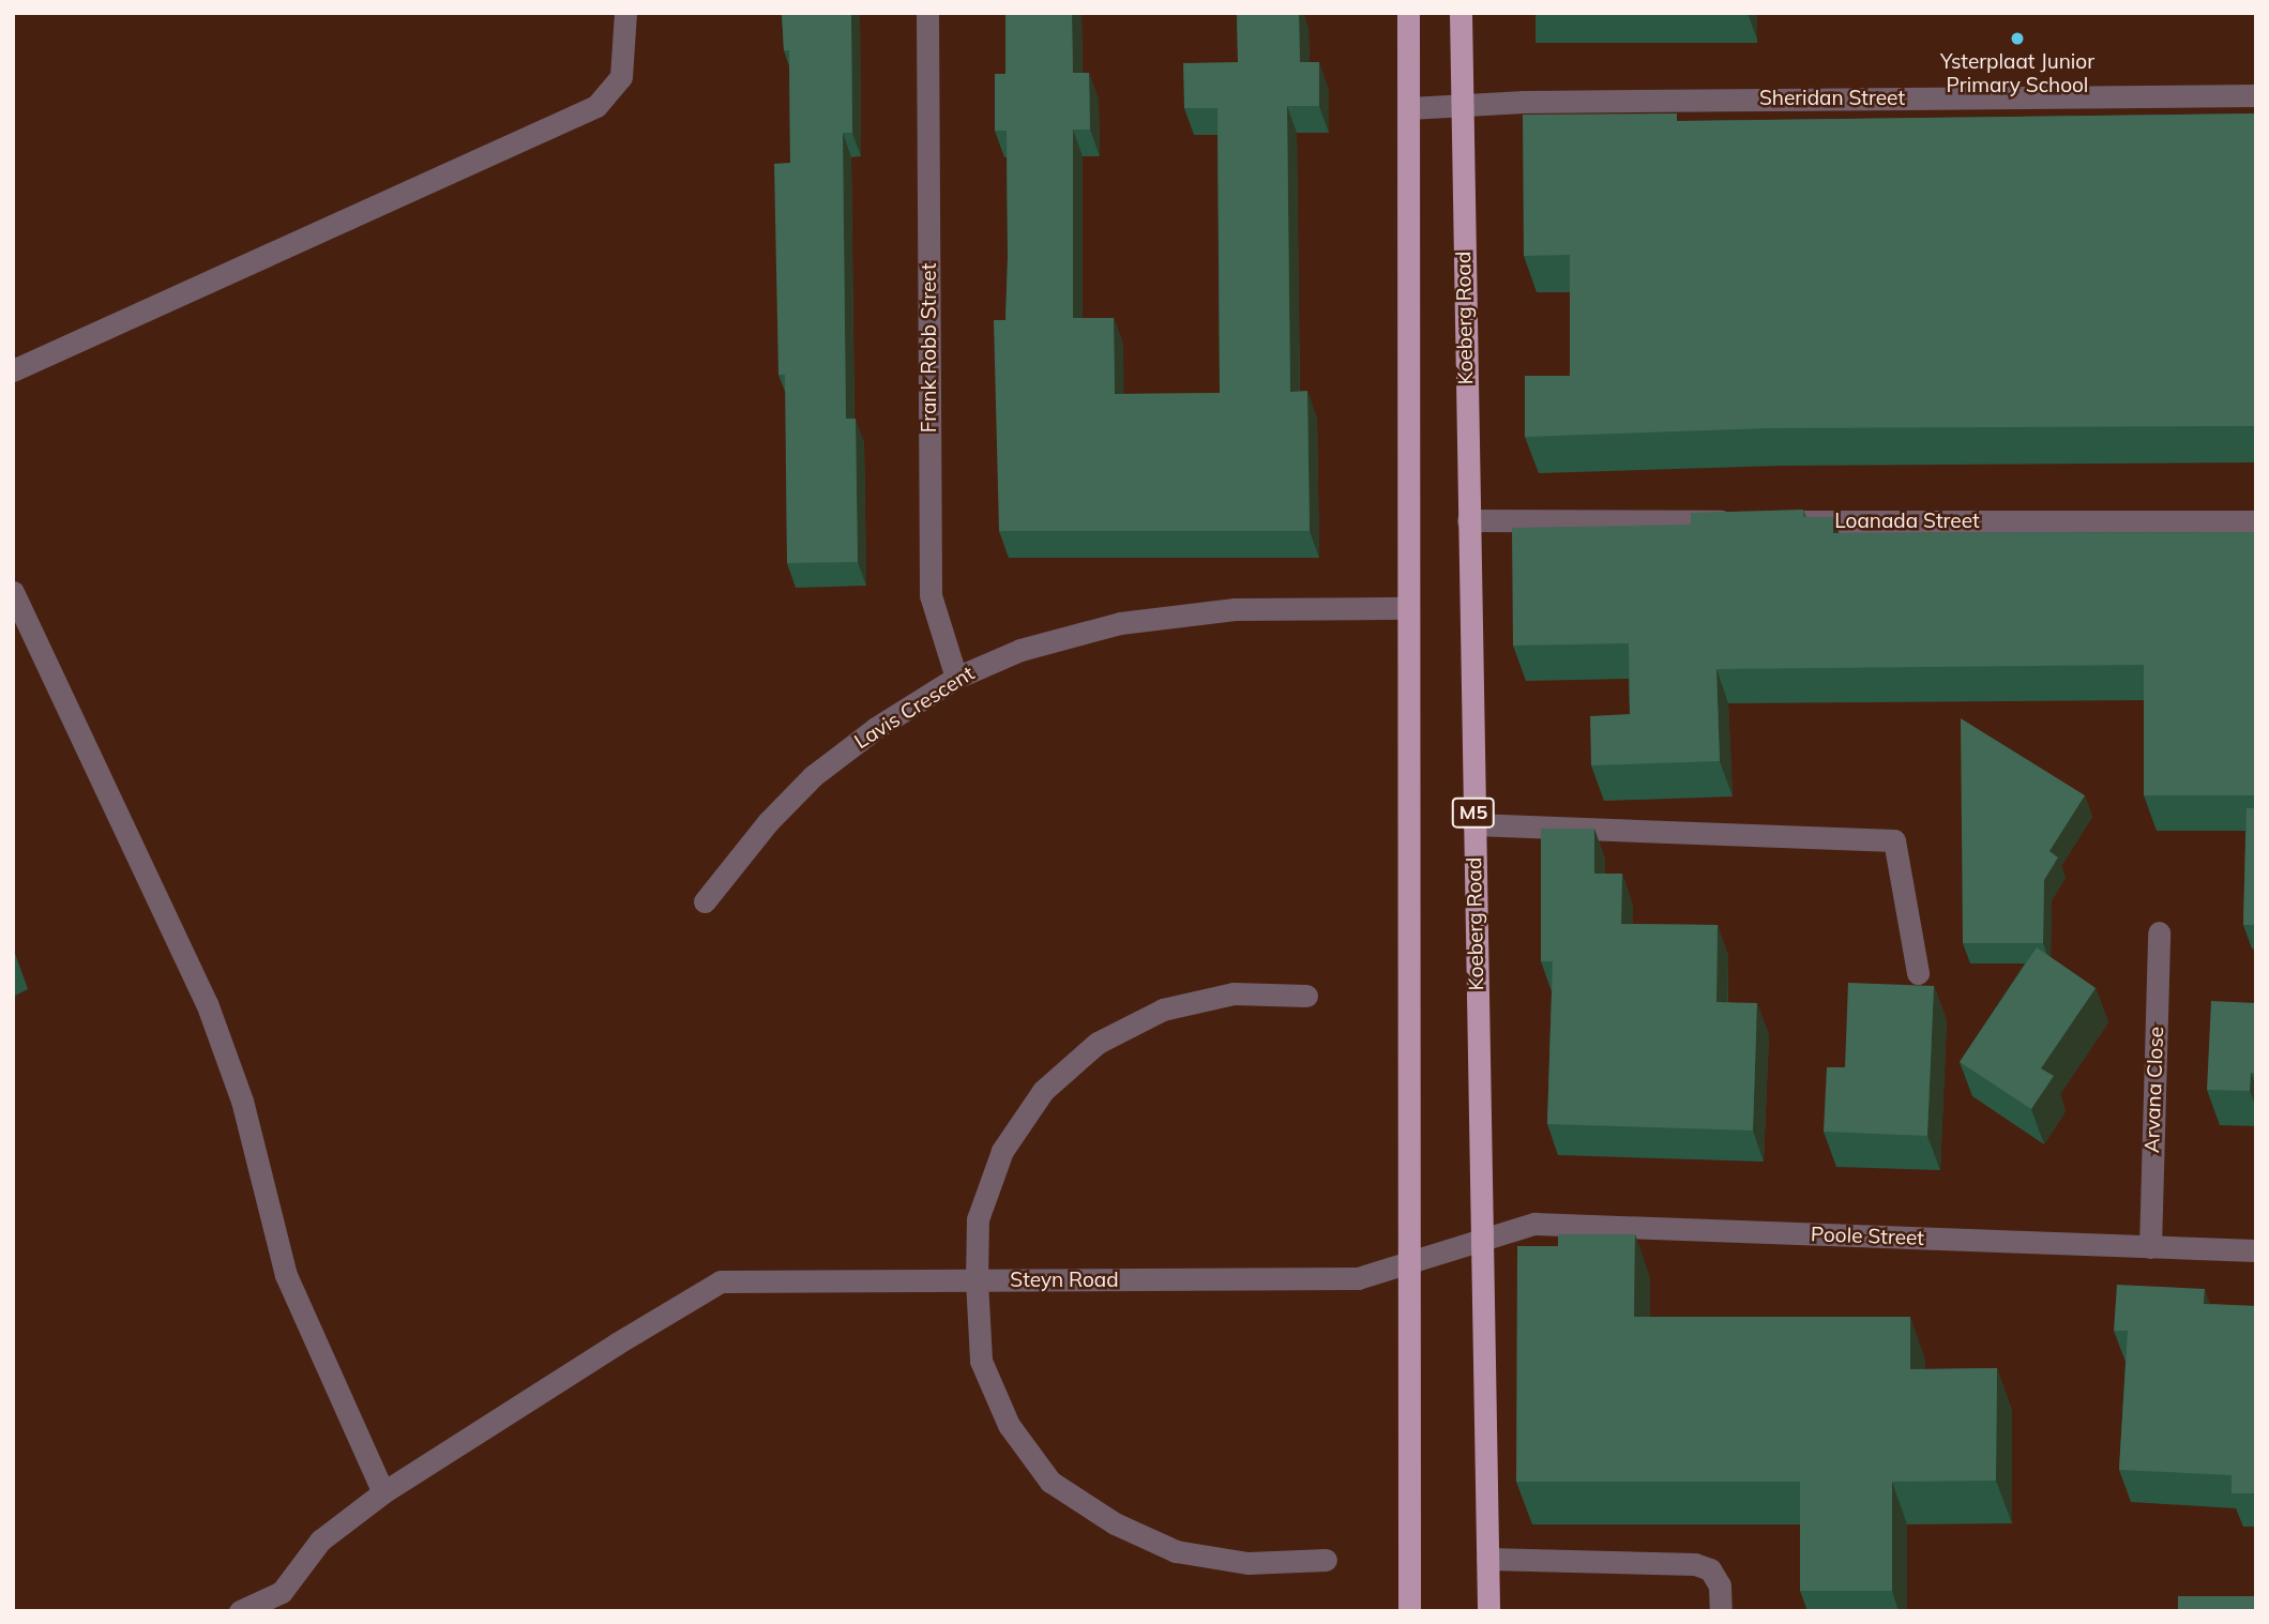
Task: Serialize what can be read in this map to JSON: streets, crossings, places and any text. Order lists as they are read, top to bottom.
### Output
{
  "streets": {
    "main road": ["Koeberg Road", "M5"],
    "street": [
      "Sheridan Street",
      "Frank Robb Street",
      "Loanada Street",
      "Lavis Crescent",
      "Arvana Close",
      "Poole Street",
      "Steyn Road"
    ]
  },
  "crossings": [
    ["Sheridan Street", "Koeberg Road"],
    ["Koeberg Road", "Poole Street"],
    ["Frank Robb Street", "Lavis Crescent"],
    ["Arvana Close", "Poole Street"],
    ["Poole Street", "Steyn Road"]
  ],
  "places": ["Ysterplaat Junior Primary School"]
}
